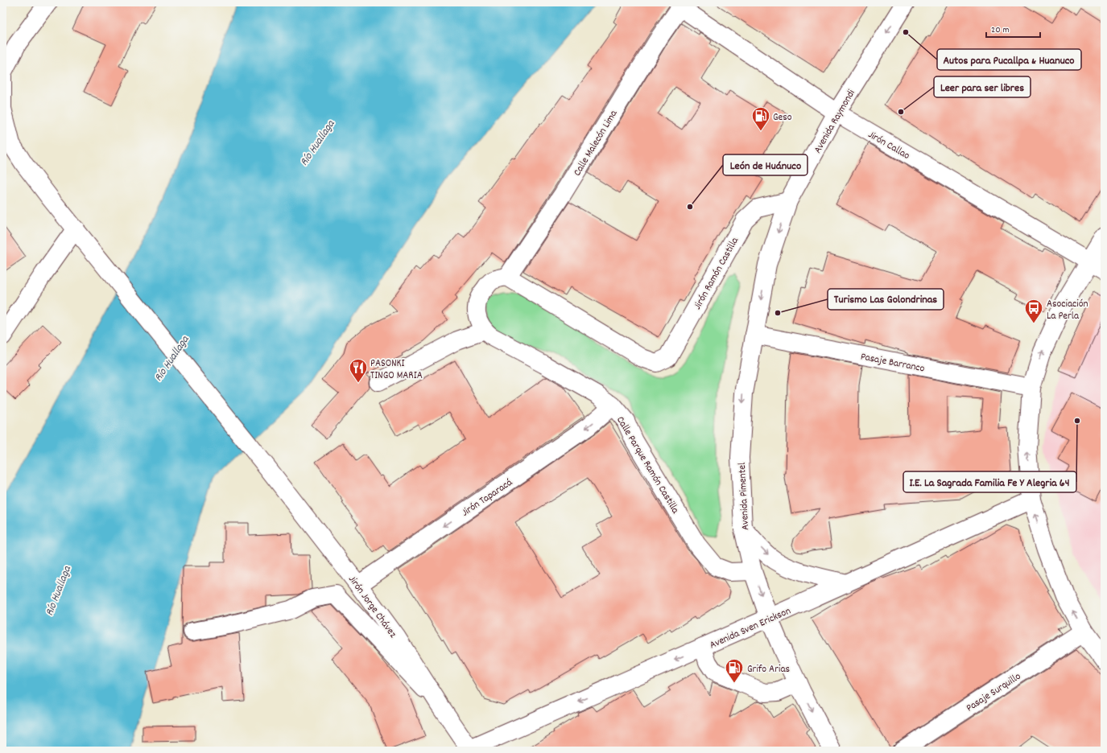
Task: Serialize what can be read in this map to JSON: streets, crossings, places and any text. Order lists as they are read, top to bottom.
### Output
{
  "streets": {
    "main road": [
      "Avenida Raymondi",
      "Calle Malecón Lima",
      "Jirón Callao",
      "Jirón Ramón Castilla",
      "Pasaje Barranco",
      "Calle Parque Ramón Castilla",
      "Jirón Taparacá",
      "Avenida Pimentel",
      "Jirón Jorge Chávez",
      "Avenida Sven Erickson",
      "Pasaje Surquillo"
    ]
  },
  "crossings": [
    ["Avenida Raymondi", "Jirón Callao"],
    ["Avenida Raymondi", "Jirón Ramón Castilla"],
    ["Avenida Raymondi", "Avenida Pimentel"],
    ["Calle Malecón Lima", "Jirón Callao"],
    ["Calle Malecón Lima", "Jirón Ramón Castilla"],
    ["Pasaje Barranco", "Avenida Pimentel"],
    ["Calle Parque Ramón Castilla", "Jirón Taparacá"],
    ["Calle Parque Ramón Castilla", "Avenida Pimentel"],
    ["Jirón Taparacá", "Jirón Jorge Chávez"],
    ["Avenida Pimentel", "Avenida Sven Erickson"],
    ["Jirón Jorge Chávez", "Avenida Sven Erickson"]
  ],
  "one_way": ["Avenida Raymondi", "Avenida Pimentel", "Avenida Sven Erickson"],
  "water": ["Río Huallaga"],
  "places": {
    "other": [
      "Autos para Pucallpa & Huanuco",
      "Leer para ser libres",
      "León de Huánuco",
      "Turismo Las Golondrinas",
      "I.E. La Sagrada Familia Fe Y Alegria 64"
    ],
    "fuel station": ["Geso", "Grifo Arias"],
    "bus stop": ["Asociación La Perla"],
    "restaurant": ["PASONKI TINGO MARIA"]
  },
  "scale_bar": "20 m"
}
